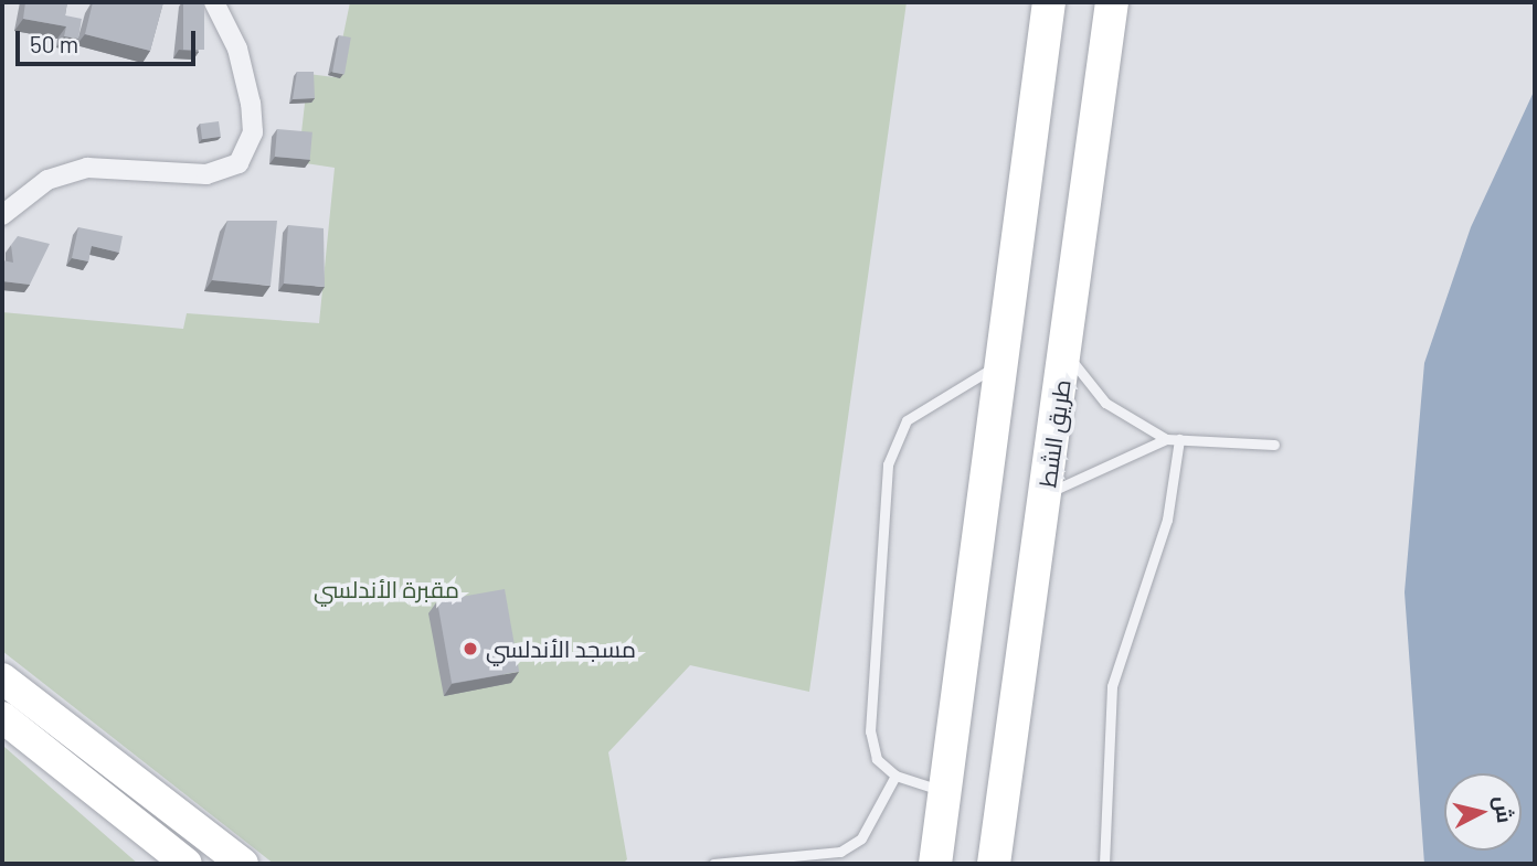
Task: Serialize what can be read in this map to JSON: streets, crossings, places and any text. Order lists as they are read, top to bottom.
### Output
{
  "streets": {
    "highway": ["طريق الشط"]
  },
  "parks": ["مقبرة الأندلسي"],
  "places": ["مسجد الأندلسي"],
  "scale_bar": "50 m",
  "north": "right"
}
